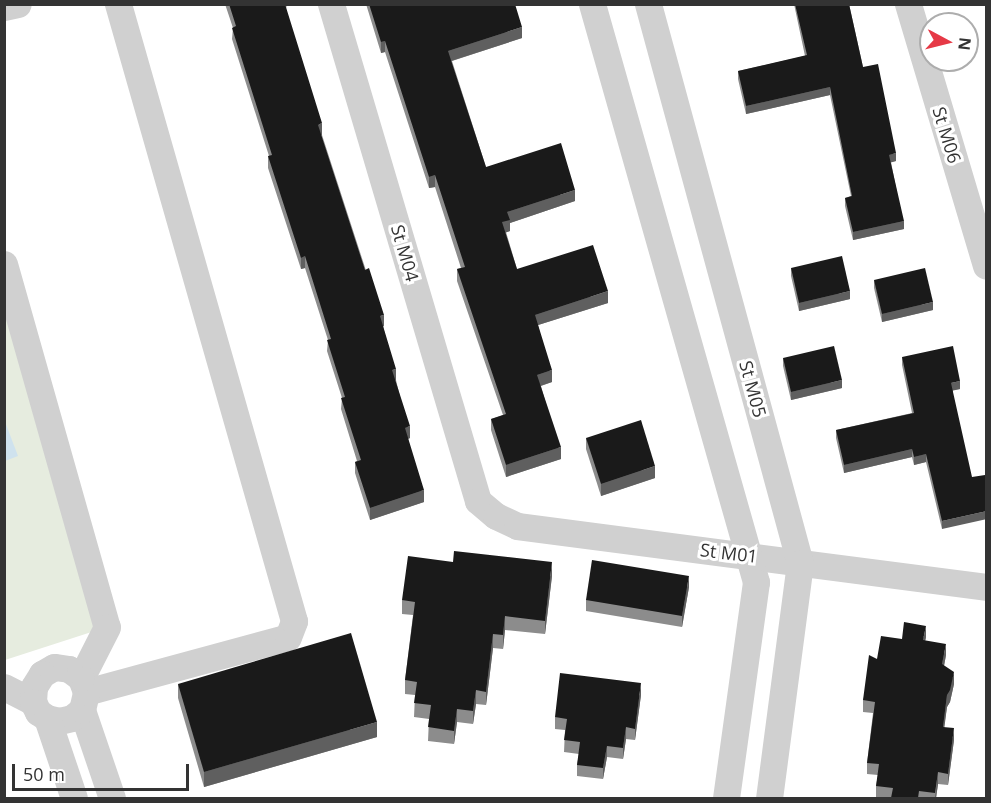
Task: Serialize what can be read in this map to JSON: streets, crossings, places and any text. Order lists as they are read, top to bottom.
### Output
{
  "streets": {
    "street": [
      "St M06",
      "St M04",
      "St M05",
      "St M01"
    ]
  },
  "crossings": [
    ["St M04", "St M01"],
    ["St M05", "St M01"]
  ],
  "scale_bar": "50 m",
  "north": "right"
}
